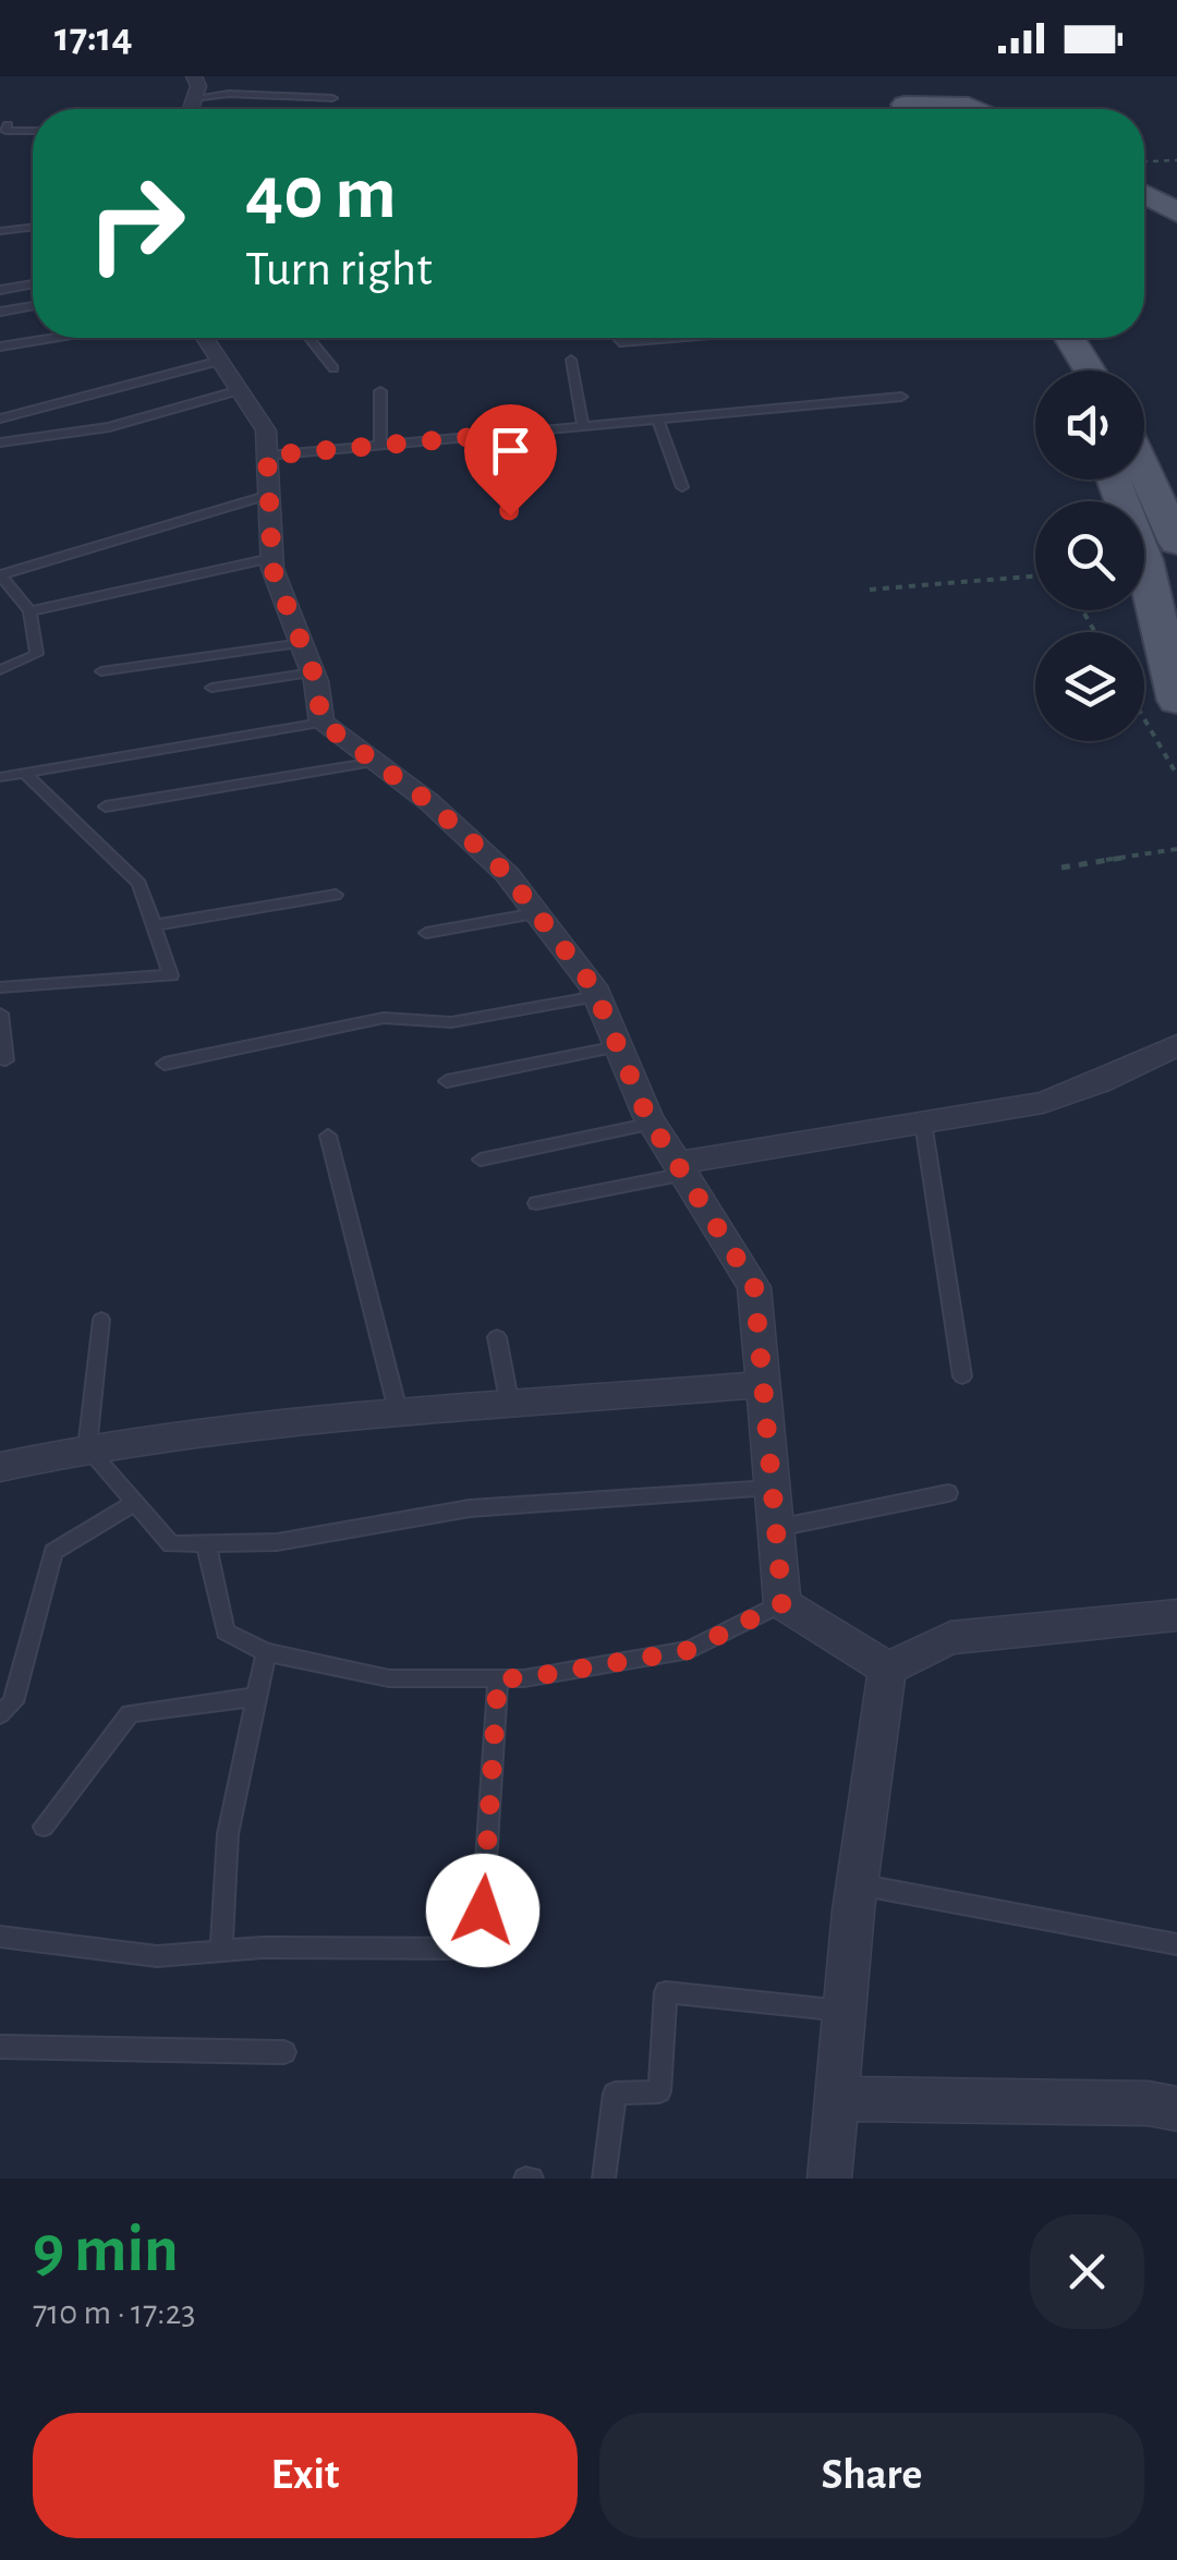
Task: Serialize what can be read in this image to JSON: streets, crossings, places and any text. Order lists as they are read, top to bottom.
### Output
{
  "page": {
    "status": "17:14",
    "turn": ["40 m", "Turn right"],
    "heading": ["9 min", "710 m · 17:23"],
    "buttons": ["Exit", "Share"]
  }
}
